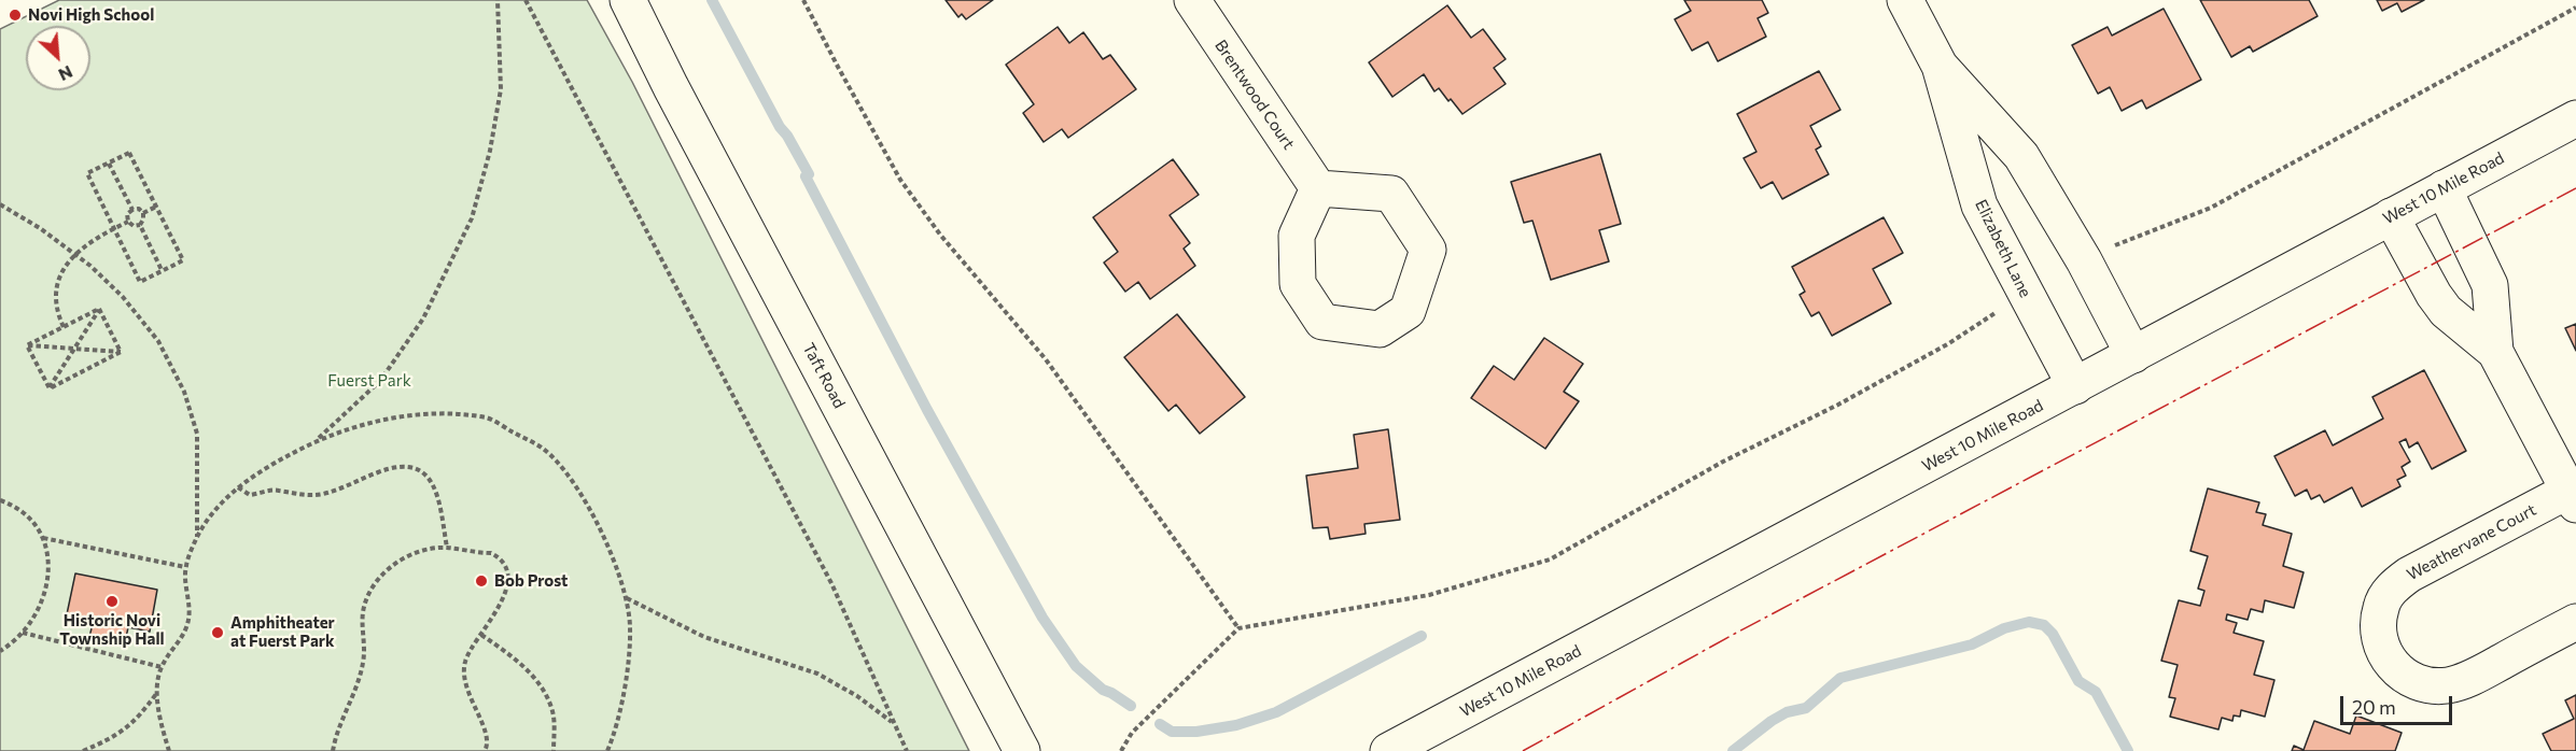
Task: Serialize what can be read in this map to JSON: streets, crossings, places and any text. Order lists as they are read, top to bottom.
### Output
{
  "streets": {
    "street": [
      "Brentwood Court",
      "West 10 Mile Road",
      "Elizabeth Lane",
      "Taft Road",
      "Weathervane Court"
    ]
  },
  "crossings": [
    ["West 10 Mile Road", "Elizabeth Lane"],
    ["West 10 Mile Road", "Weathervane Court"]
  ],
  "parks": ["Fuerst Park"],
  "places": [
    "Novi High School",
    "Bob Prost",
    "Historic Novi Township Hall",
    "Amphitheater at Fuerst Park"
  ],
  "scale_bar": "20 m",
  "north": "bottom right"
}
